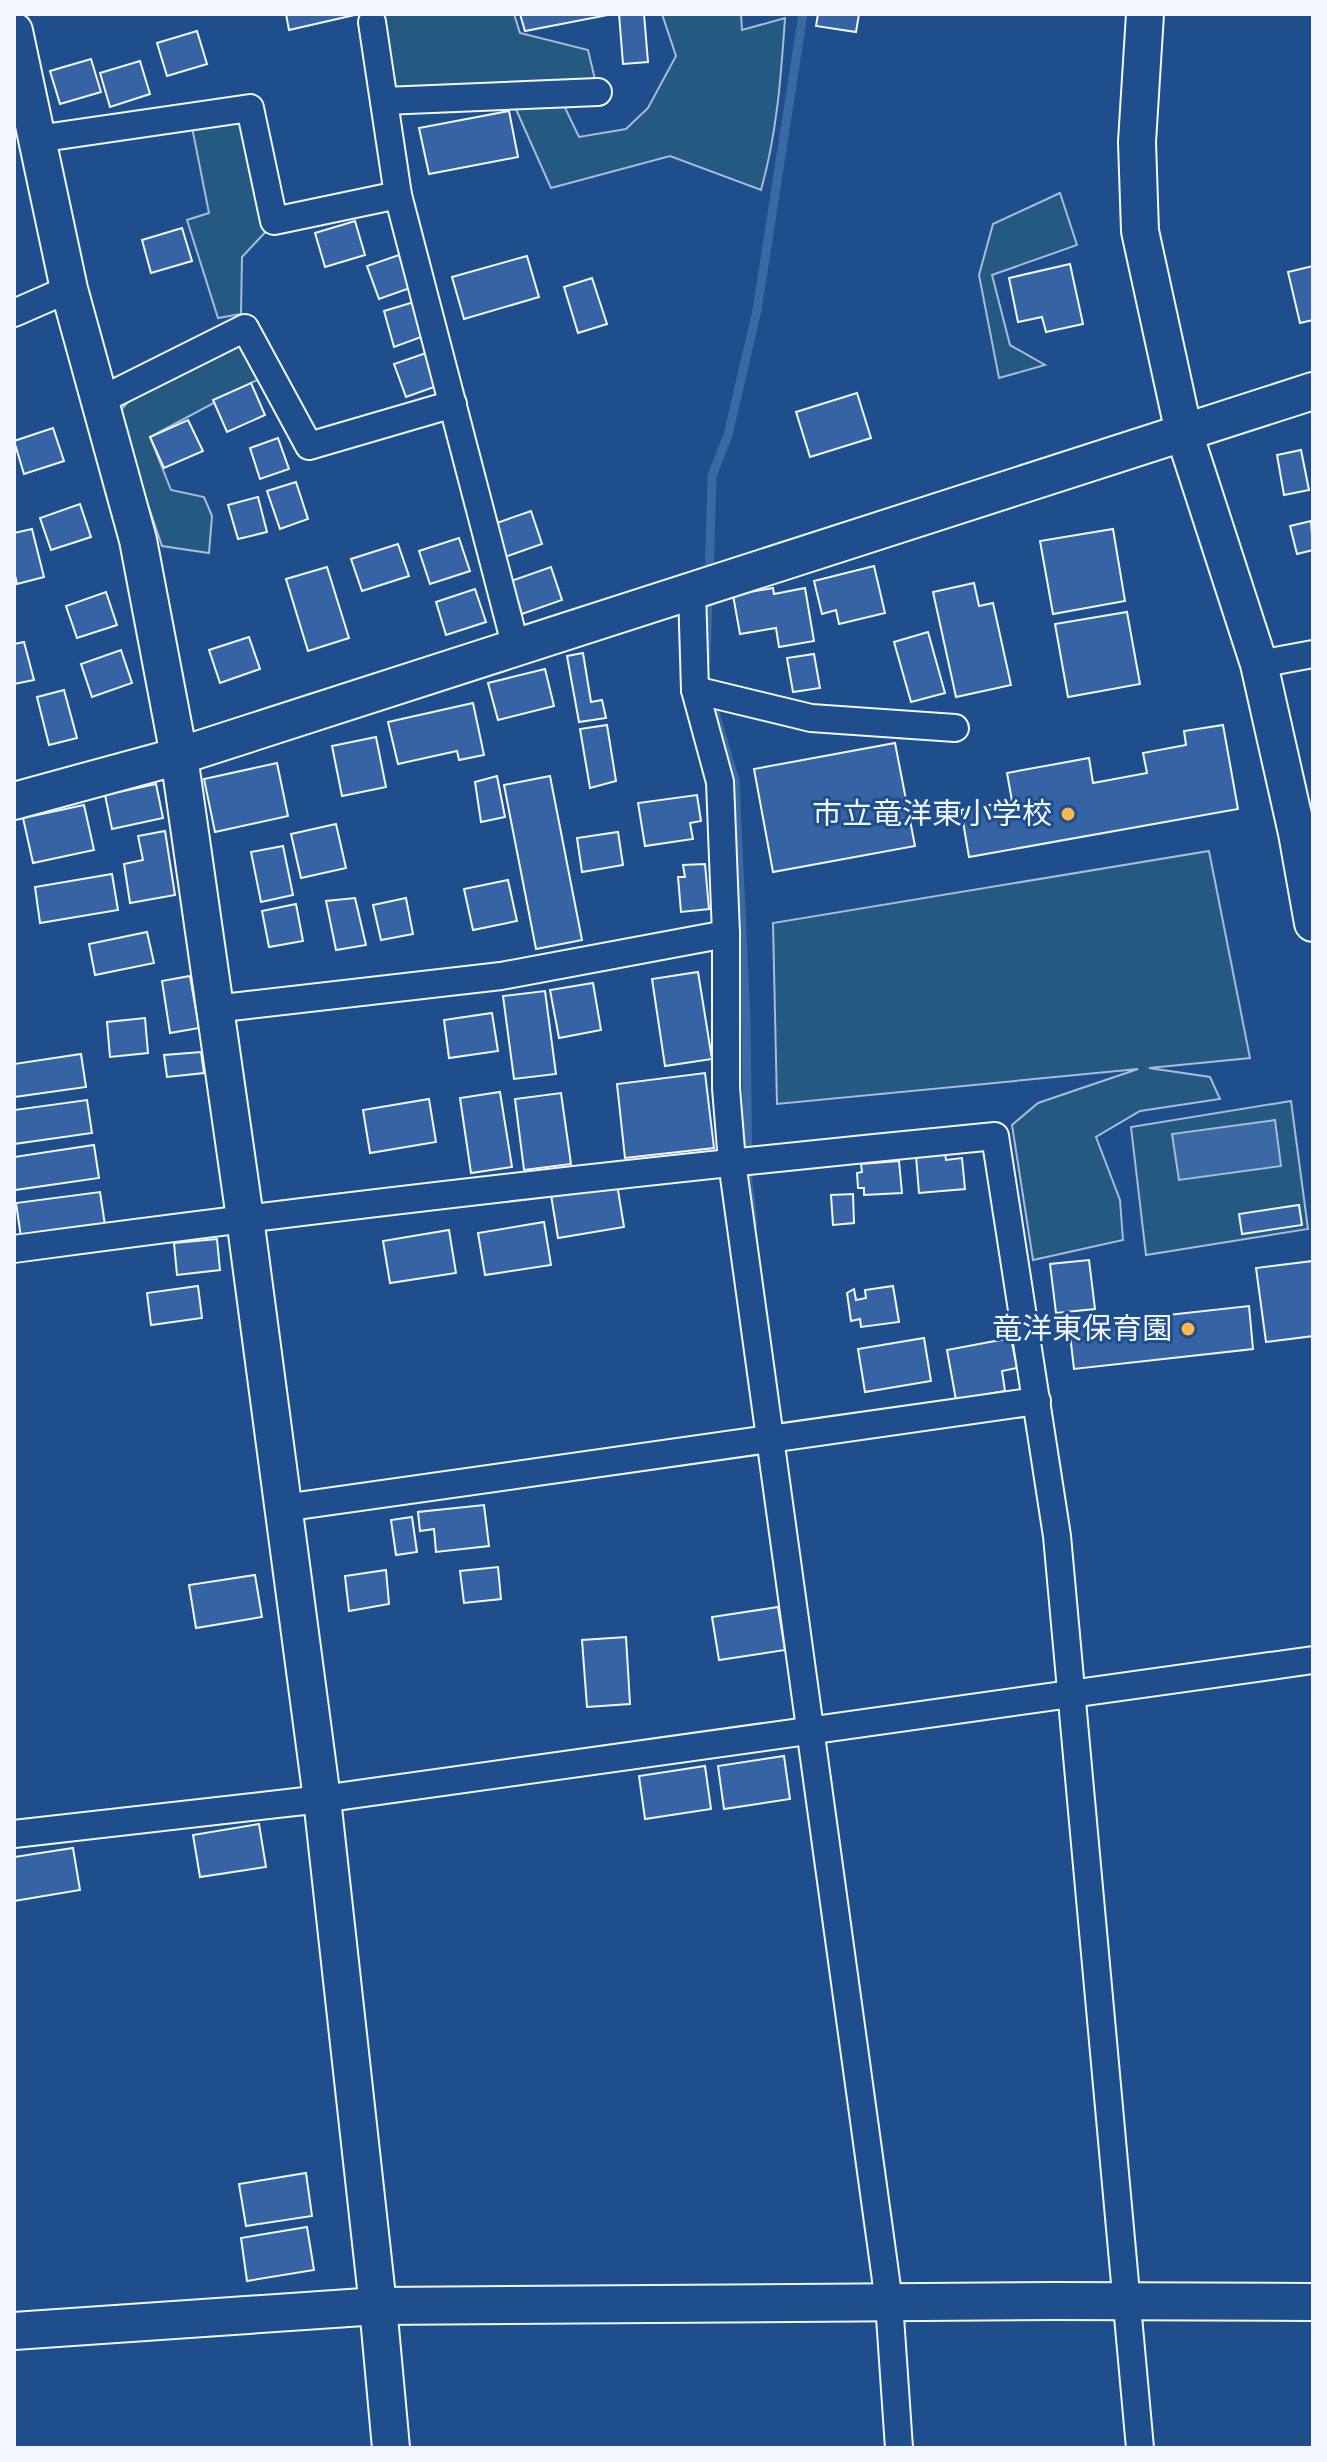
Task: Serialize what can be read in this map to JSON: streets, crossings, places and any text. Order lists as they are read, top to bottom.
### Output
{
  "places": ["市立竜洋東小学校", "竜洋東保育園"]
}
